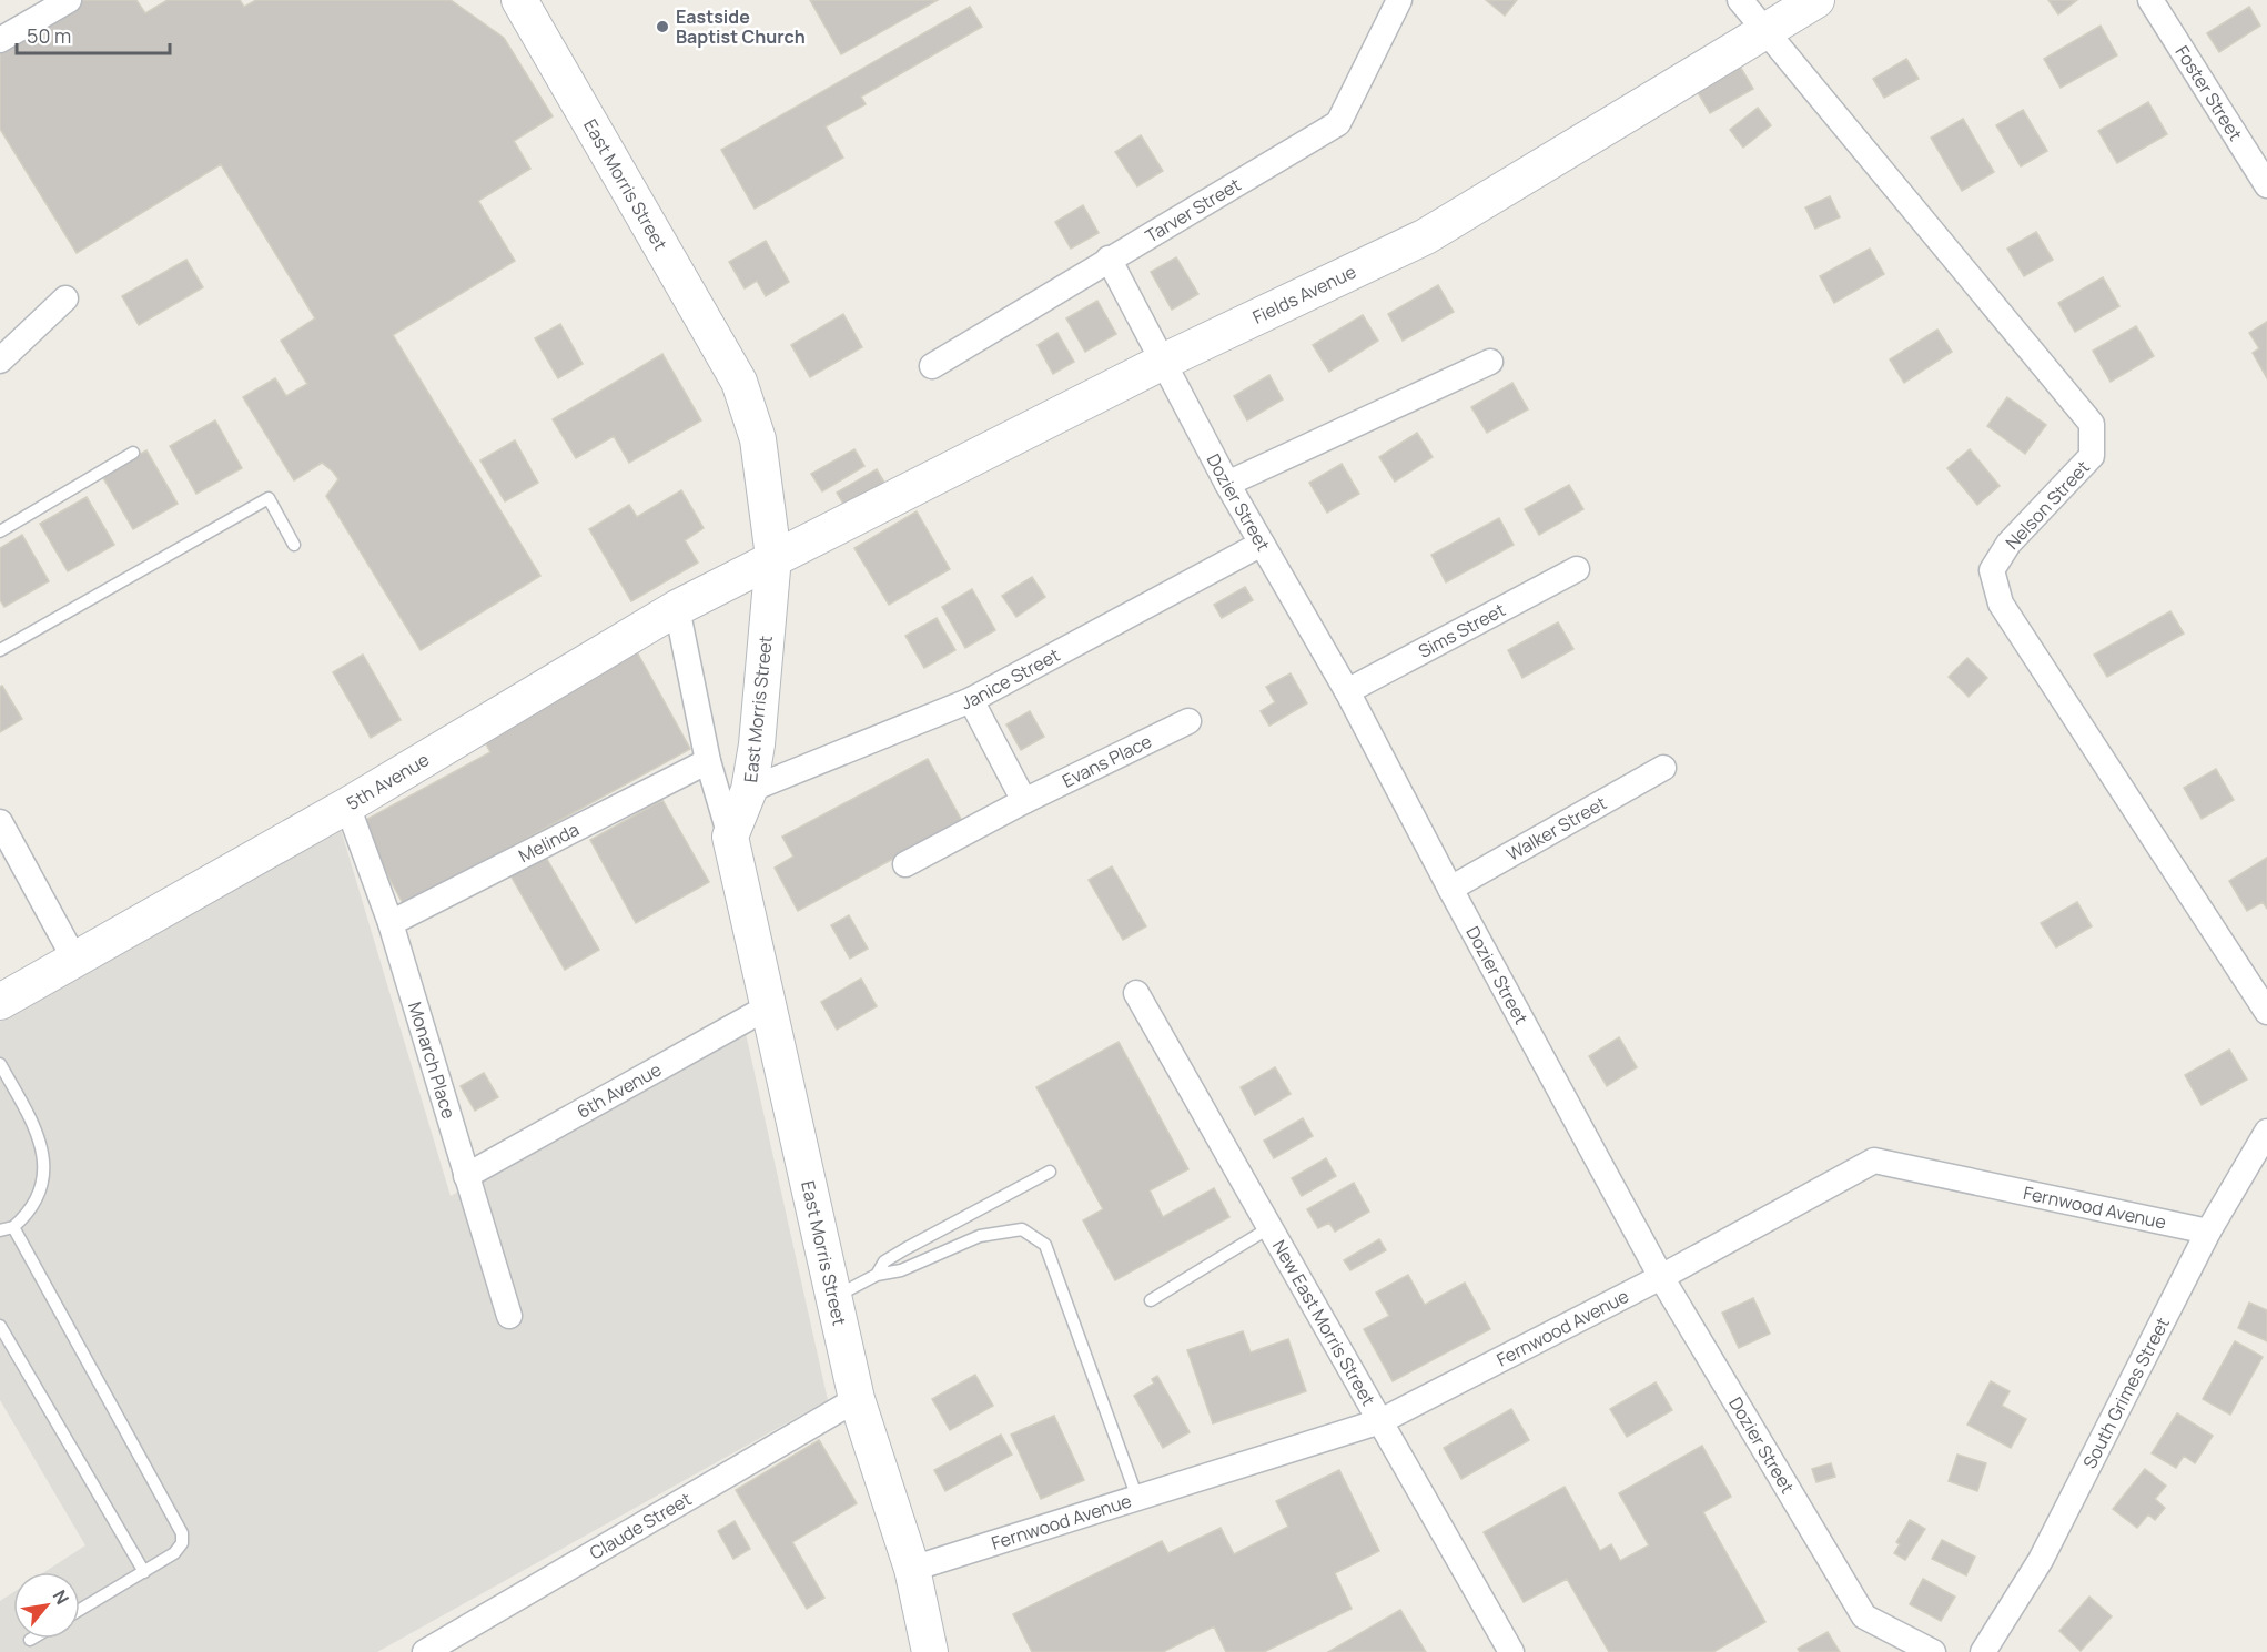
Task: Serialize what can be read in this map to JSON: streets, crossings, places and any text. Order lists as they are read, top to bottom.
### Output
{
  "streets": {
    "street": [
      "Foster Street",
      "East Morris Street",
      "Tarver Street",
      "Fields Avenue",
      "Dozier Street",
      "Nelson Street",
      "Sims Street",
      "Janice Street",
      "Evans Place",
      "5th Avenue",
      "Walker Street",
      "Melinda",
      "Monarch Place",
      "6th Avenue",
      "Fernwood Avenue",
      "New East Morris Street",
      "South Grimes Street",
      "Claude Street"
    ]
  },
  "crossings": [
    ["East Morris Street", "Fields Avenue"],
    ["East Morris Street", "Janice Street"],
    ["East Morris Street", "5th Avenue"],
    ["East Morris Street", "6th Avenue"],
    ["East Morris Street", "Fernwood Avenue"],
    ["East Morris Street", "Claude Street"],
    ["Tarver Street", "Dozier Street"],
    ["Fields Avenue", "Dozier Street"],
    ["Fields Avenue", "Nelson Street"],
    ["Fields Avenue", "5th Avenue"],
    ["Dozier Street", "Sims Street"],
    ["Dozier Street", "Janice Street"],
    ["Dozier Street", "Walker Street"],
    ["Dozier Street", "Fernwood Avenue"],
    ["5th Avenue", "Monarch Place"],
    ["Melinda", "Monarch Place"],
    ["Monarch Place", "6th Avenue"],
    ["Fernwood Avenue", "New East Morris Street"],
    ["Fernwood Avenue", "South Grimes Street"]
  ],
  "places": ["Eastside Baptist Church"],
  "scale_bar": "50 m",
  "north": "top right"
}
